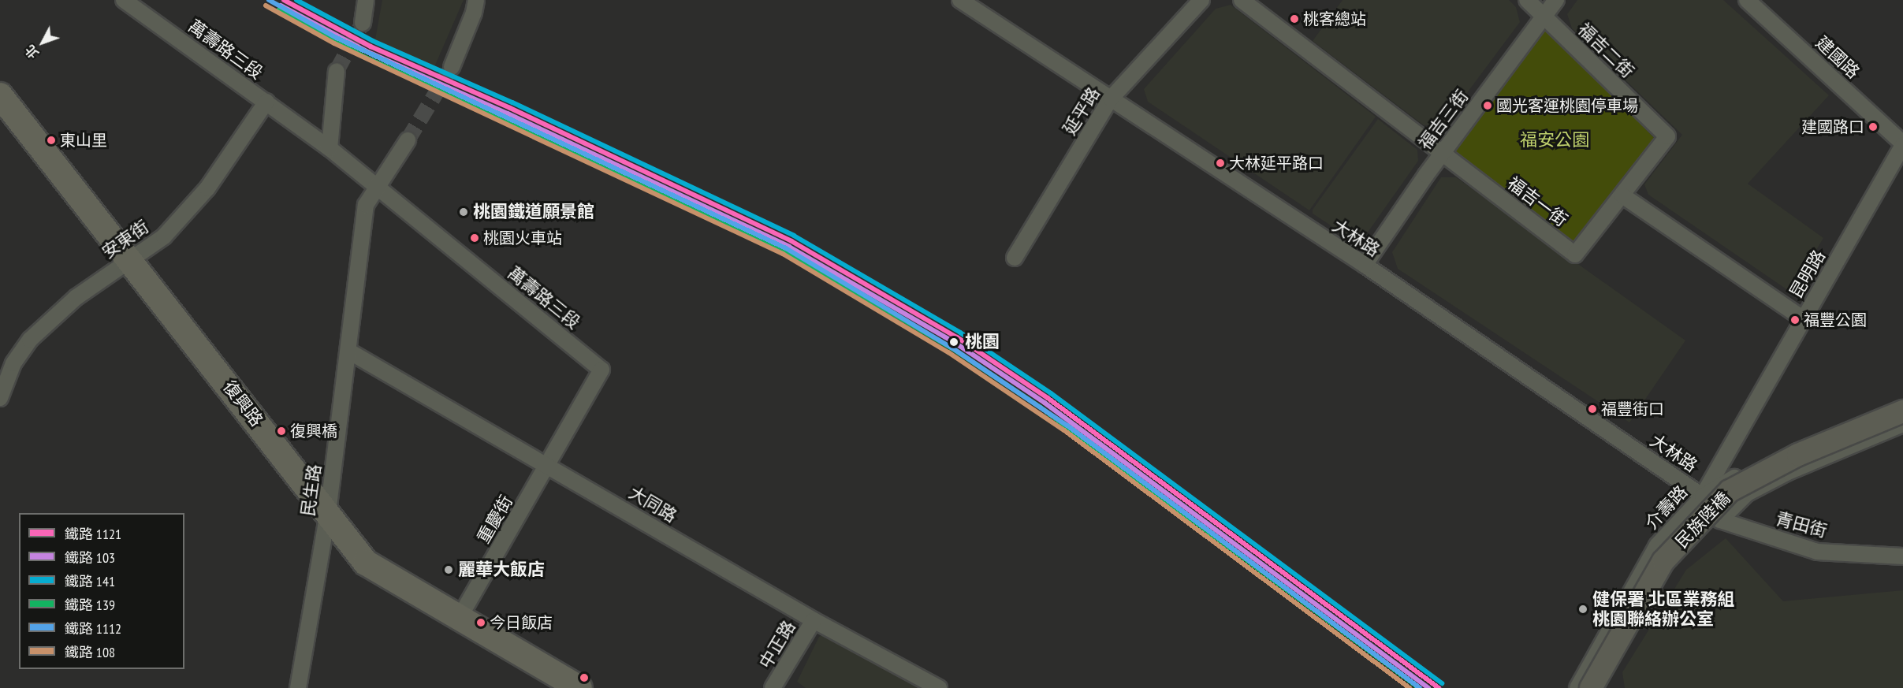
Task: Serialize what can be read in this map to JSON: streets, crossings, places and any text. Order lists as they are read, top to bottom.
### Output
{
  "streets": {
    "main road": ["復興路"],
    "street": [
      "萬壽路三段",
      "福吉二街",
      "建國路",
      "延平路",
      "福吉三街",
      "福吉一街",
      "大林路",
      "安東街",
      "昆明路",
      "民生路",
      "大同路",
      "介壽路",
      "重慶街",
      "民族陸橋",
      "青田街",
      "中正路"
    ]
  },
  "crossings": [
    ["萬壽路三段", "安東街"],
    ["萬壽路三段", "民生路"],
    ["萬壽路三段", "大同路"],
    ["萬壽路三段", "重慶街"],
    ["福吉二街", "福吉三街"],
    ["福吉二街", "福吉一街"],
    ["建國路", "昆明路"],
    ["延平路", "大林路"],
    ["福吉三街", "福吉一街"],
    ["福吉三街", "大林路"],
    ["大林路", "昆明路"],
    ["大林路", "介壽路"],
    ["大林路", "青田街"],
    ["安東街", "復興路"],
    ["昆明路", "介壽路"],
    ["復興路", "民生路"],
    ["復興路", "重慶街"],
    ["民生路", "大同路"],
    ["大同路", "重慶街"],
    ["大同路", "中正路"]
  ],
  "parks": ["福安公園"],
  "places": [
    "桃客總站",
    "國光客運桃園停車場",
    "建國路口",
    "東山里",
    "大林延平路口",
    "桃園鐵道願景館",
    "桃園火車站",
    "福豐公園",
    "桃園",
    "福豐街口",
    "復興橋",
    "麗華大飯店",
    "健保署 北區業務組 桃園聯絡辦公室",
    "今日飯店"
  ],
  "lines": [
    "rail line 1121",
    "rail line 141",
    "rail line 1112",
    "rail line 103",
    "rail line 108",
    "rail line 139"
  ],
  "legend": [
    "鐵路 1121",
    "鐵路 103",
    "鐵路 141",
    "鐵路 139",
    "鐵路 1112",
    "鐵路 108"
  ],
  "north": "bottom left"
}
